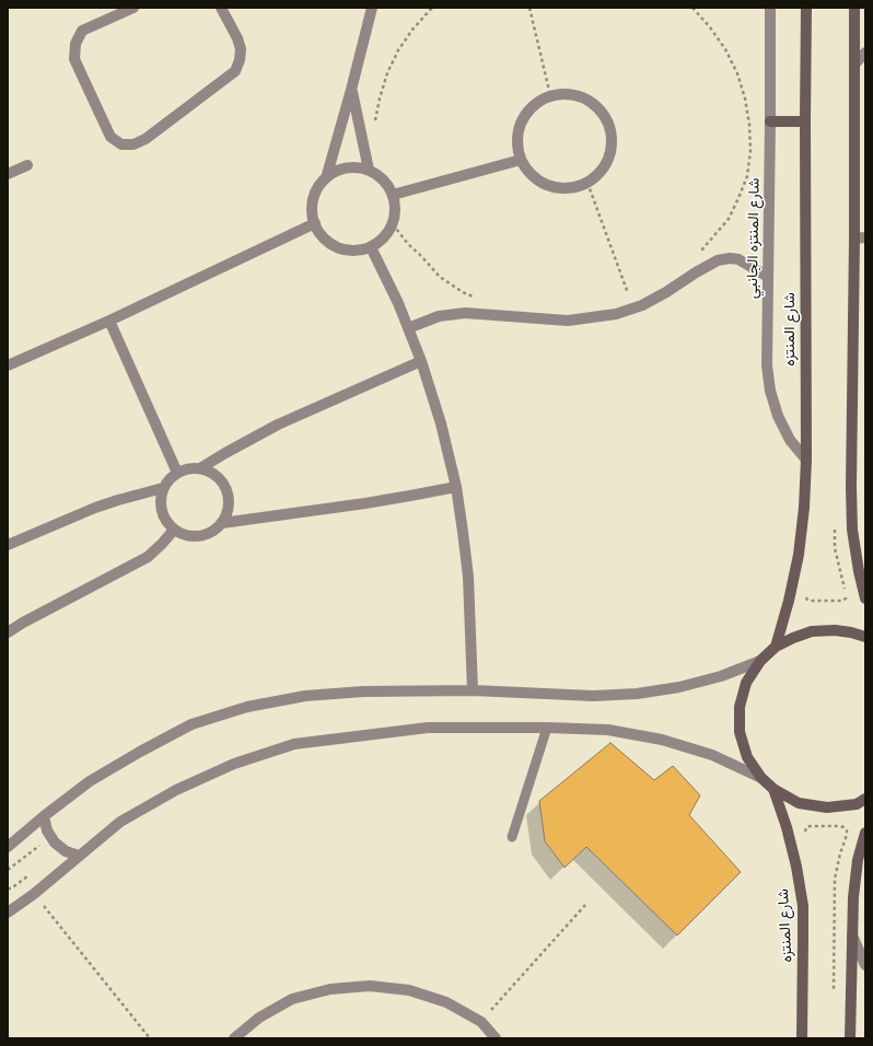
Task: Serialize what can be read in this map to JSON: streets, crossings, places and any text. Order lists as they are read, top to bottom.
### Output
{
  "streets": {
    "street": ["شارع المنتزه الجانبي", "شارع المنتزه"]
  },
  "crossings": [
    ["شارع المنتزه الجانبي", "شارع المنتزه"]
  ]
}
